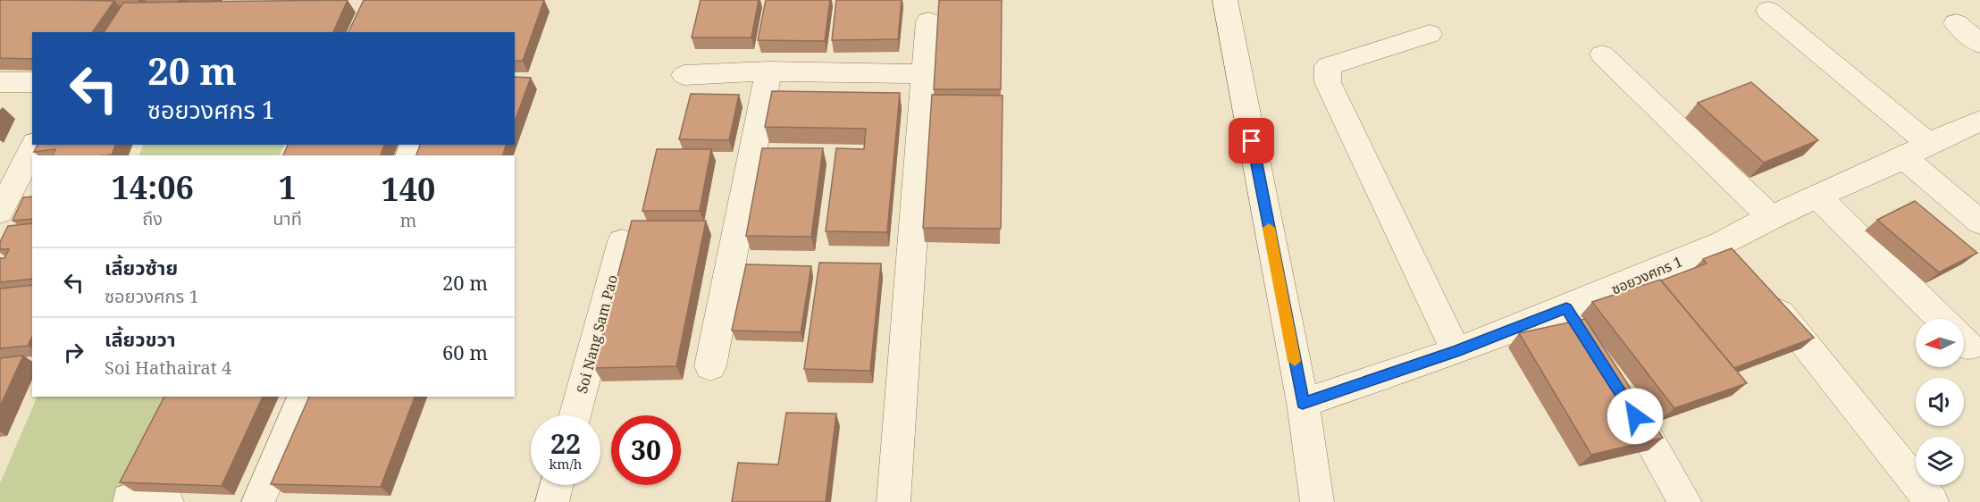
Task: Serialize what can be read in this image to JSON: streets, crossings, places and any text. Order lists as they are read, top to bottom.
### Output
{
  "streets": {
    "street": ["ซอยวงศกร 1", "Soi Nang Sam Pao"]
  },
  "north": "left",
  "page": {
    "turn": ["20 m", "ซอยวงศกร 1"],
    "eta": [
      "14:06",
      "ถึง",
      "1",
      "นาที",
      "140",
      "m"
    ],
    "list": [
      {
        "name": "เลี้ยวซ้าย",
        "note": "ซอยวงศกร 1",
        "value": "20 m"
      },
      {
        "name": "เลี้ยวขวา",
        "note": "Soi Hathairat 4",
        "value": "60 m"
      }
    ],
    "speed": "22 km/h",
    "limit": "30"
  }
}
